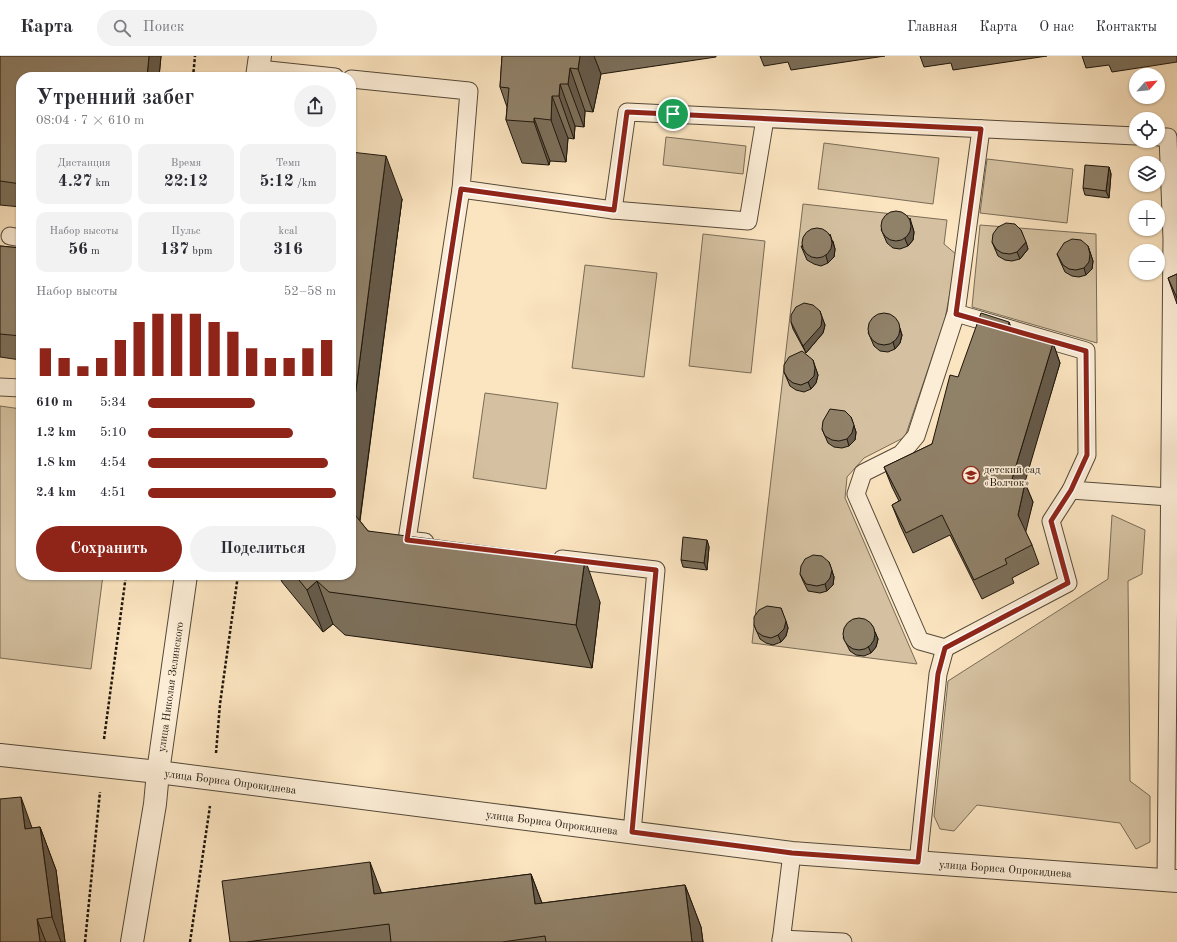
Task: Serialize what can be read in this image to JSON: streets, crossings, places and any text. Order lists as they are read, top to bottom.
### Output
{
  "streets": {
    "street": ["улица Николая Зелинского", "улица Бориса Опрокиднева"]
  },
  "crossings": [
    ["улица Николая Зелинского", "улица Бориса Опрокиднева"]
  ],
  "places": {
    "school or university": ["детский сад «Волчок»"]
  },
  "north": "top right",
  "page": {
    "header": "Карта",
    "search": "Поиск",
    "nav": [
      "Главная",
      "Карта",
      "О нас",
      "Контакты"
    ],
    "map_buttons": ["+", "−"],
    "heading": ["Утренний забег", "08:04 · 7 × 610 m"],
    "stats": [
      ["Дистанция", "4.27 km"],
      ["Время", "22:12"],
      ["Темп", "5:12 /km"],
      ["Набор высоты", "56 m"],
      ["Пульс", "137 bpm"],
      ["kcal", "316"]
    ],
    "chart": ["Набор высоты", "52–58 m"],
    "list": [
      {
        "name": "610 m",
        "note": "5:34"
      },
      {
        "name": "1.2 km",
        "note": "5:10"
      },
      {
        "name": "1.8 km",
        "note": "4:54"
      },
      {
        "name": "2.4 km",
        "note": "4:51"
      }
    ],
    "buttons": ["Сохранить", "Поделиться"]
  }
}
